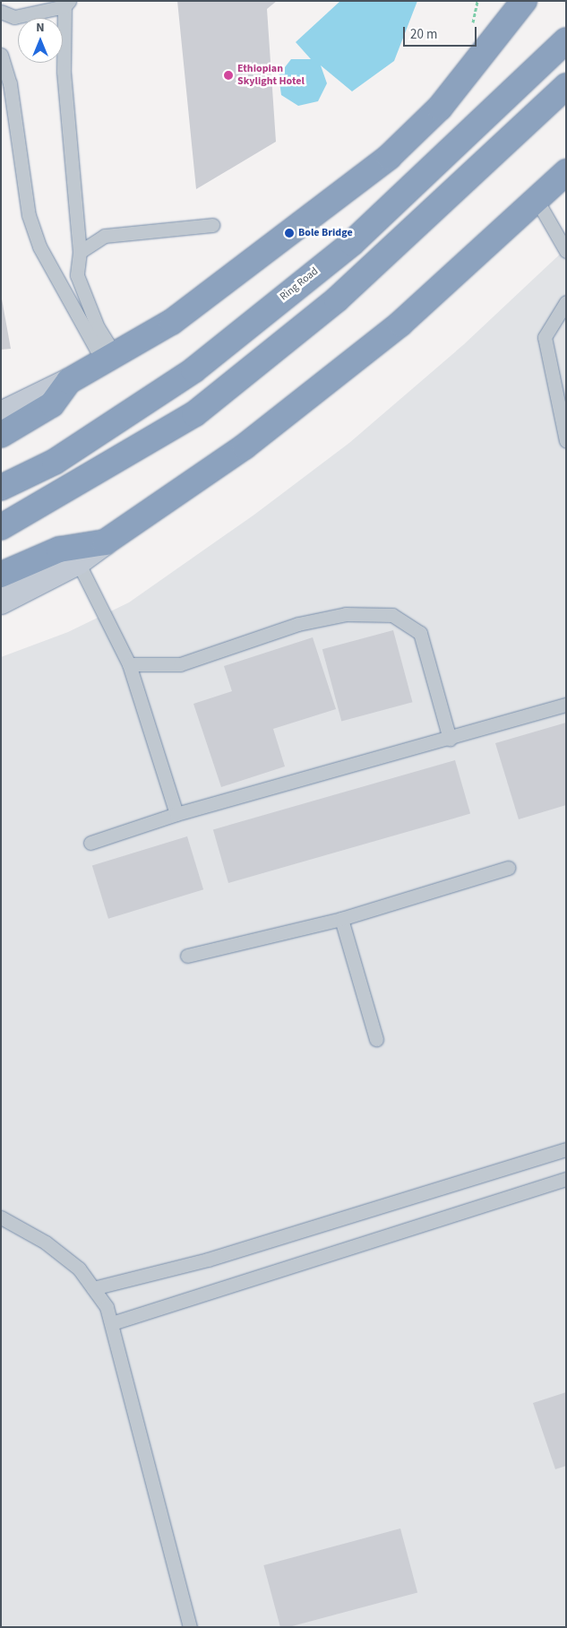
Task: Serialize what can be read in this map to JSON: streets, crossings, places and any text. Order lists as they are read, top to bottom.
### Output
{
  "streets": {
    "highway": ["Ring Road"]
  },
  "places": ["Ethiopian Skylight Hotel", "Bole Bridge"],
  "scale_bar": "20 m",
  "north": "top"
}
